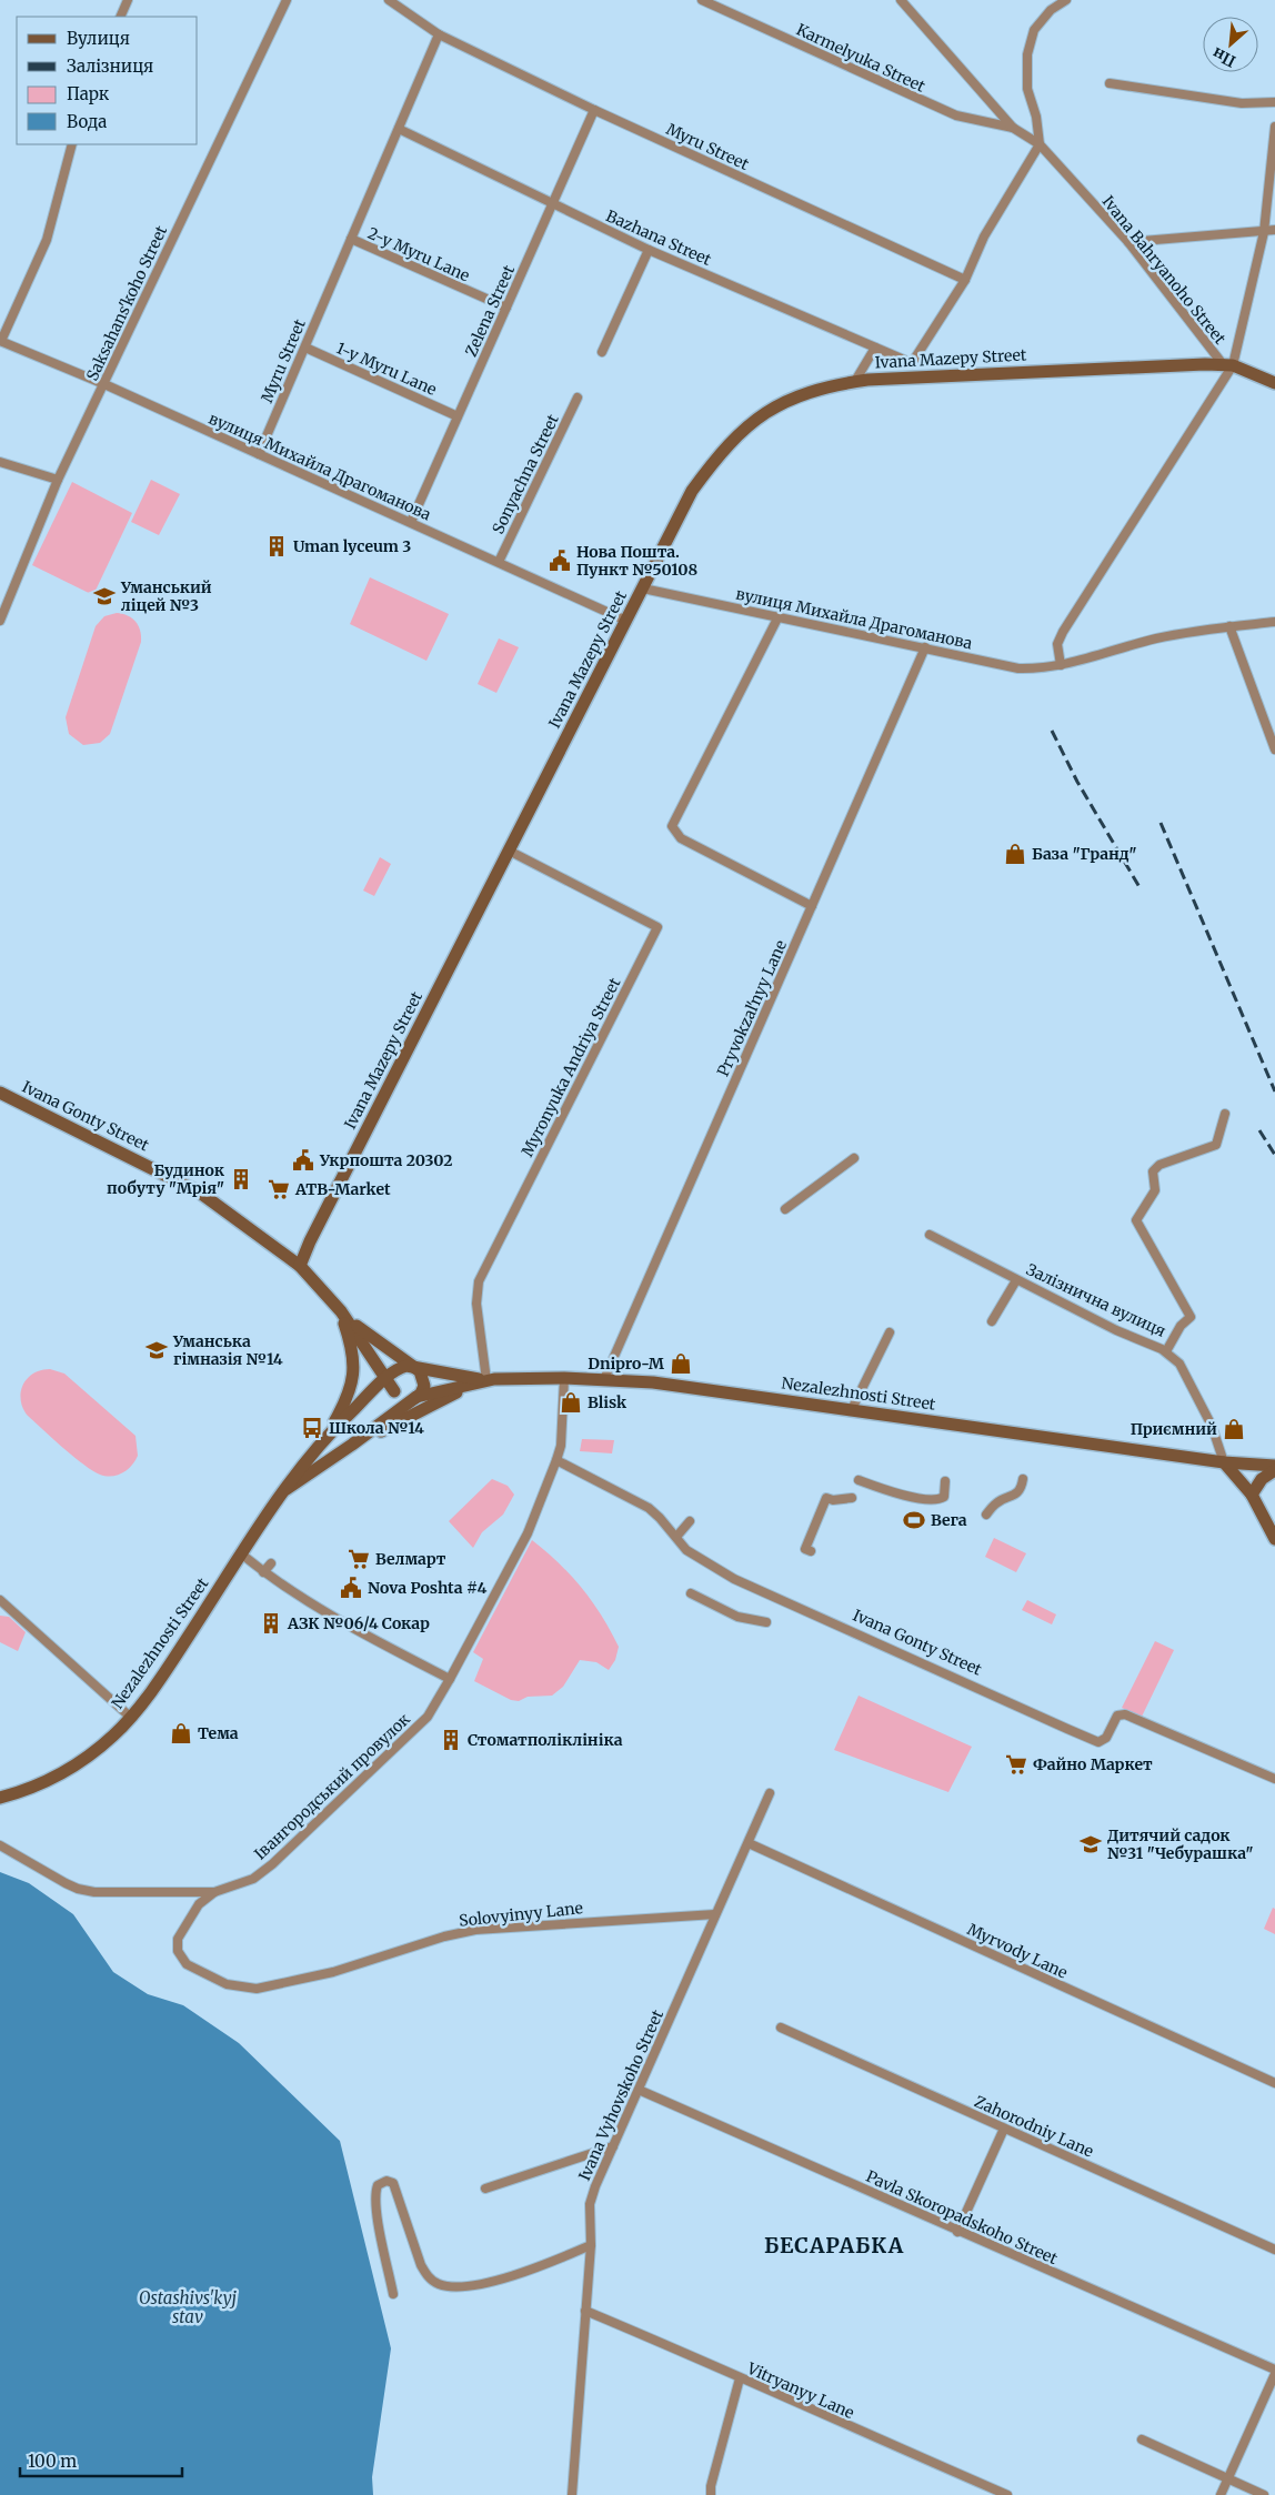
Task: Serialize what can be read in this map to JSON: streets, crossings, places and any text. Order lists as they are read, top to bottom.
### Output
{
  "streets": {
    "main road": [
      "Ivana Mazepy Street",
      "Ivana Gonty Street",
      "Залізнична вулиця",
      "Nezalezhnosti Street"
    ],
    "street": [
      "Karmelyuka Street",
      "Myru Street",
      "Bazhana Street",
      "2-y Myru Lane",
      "Ivana Bahryanoho Street",
      "Saksahansʹkoho Street",
      "Zelena Street",
      "1-y Myru Lane",
      "вулиця Михайла Драгоманова",
      "Sonyachna Street",
      "Pryvokzalʹnyy Lane",
      "Myronyuka Andriya Street",
      "Івангородський провулок",
      "Solovyinyy Lane",
      "Myrvody Lane",
      "Ivana Vyhovskoho Street",
      "Zahorodniy Lane",
      "Pavla Skoropadskoho Street",
      "Vitryanyy Lane"
    ]
  },
  "crossings": [
    ["Karmelyuka Street", "Ivana Bahryanoho Street"],
    ["Myru Street", "Bazhana Street"],
    ["Myru Street", "2-y Myru Lane"],
    ["Myru Street", "Zelena Street"],
    ["Myru Street", "1-y Myru Lane"],
    ["Myru Street", "вулиця Михайла Драгоманова"],
    ["Bazhana Street", "Zelena Street"],
    ["2-y Myru Lane", "Zelena Street"],
    ["Ivana Bahryanoho Street", "Ivana Mazepy Street"],
    ["Saksahansʹkoho Street", "вулиця Михайла Драгоманова"],
    ["Zelena Street", "1-y Myru Lane"],
    ["Zelena Street", "вулиця Михайла Драгоманова"],
    ["Ivana Mazepy Street", "вулиця Михайла Драгоманова"],
    ["Ivana Mazepy Street", "Myronyuka Andriya Street"],
    ["Ivana Mazepy Street", "Ivana Gonty Street"],
    ["вулиця Михайла Драгоманова", "Sonyachna Street"],
    ["вулиця Михайла Драгоманова", "Pryvokzalʹnyy Lane"],
    ["Pryvokzalʹnyy Lane", "Nezalezhnosti Street"],
    ["Myronyuka Andriya Street", "Nezalezhnosti Street"],
    ["Ivana Gonty Street", "Nezalezhnosti Street"],
    ["Ivana Gonty Street", "Івангородський провулок"],
    ["Залізнична вулиця", "Nezalezhnosti Street"],
    ["Nezalezhnosti Street", "Івангородський провулок"],
    ["Івангородський провулок", "Solovyinyy Lane"],
    ["Solovyinyy Lane", "Ivana Vyhovskoho Street"],
    ["Myrvody Lane", "Ivana Vyhovskoho Street"],
    ["Ivana Vyhovskoho Street", "Pavla Skoropadskoho Street"],
    ["Ivana Vyhovskoho Street", "Vitryanyy Lane"]
  ],
  "districts": ["БЕСАРАБКА"],
  "water": ["Ostashivs'kyj stav"],
  "places": {
    "building": [
      "Uman lyceum 3",
      "Будинок побуту \"Мрія\"",
      "АЗК №06/4 Сокар",
      "Стоматполіклініка"
    ],
    "public building": ["Нова Пошта. Пункт №50108", "Укрпошта 20302", "Nova Poshta #4"],
    "school or university": ["Уманський ліцей №3", "Уманська гімназія №14", "Дитячий садок №31 \"Чебурашка\""],
    "shop": [
      "База \"Гранд\"",
      "Dnipro-M",
      "Blisk",
      "Приємний",
      "Тема"
    ],
    "supermarket": ["ATB-Market", "Велмарт", "Файно Маркет"],
    "bus stop": ["Школа №14"],
    "sports": ["Вега"]
  },
  "legend": [
    "Вулиця",
    "Залізниця",
    "Парк",
    "Вода"
  ],
  "scale_bar": "100 m",
  "north": "bottom left"
}
